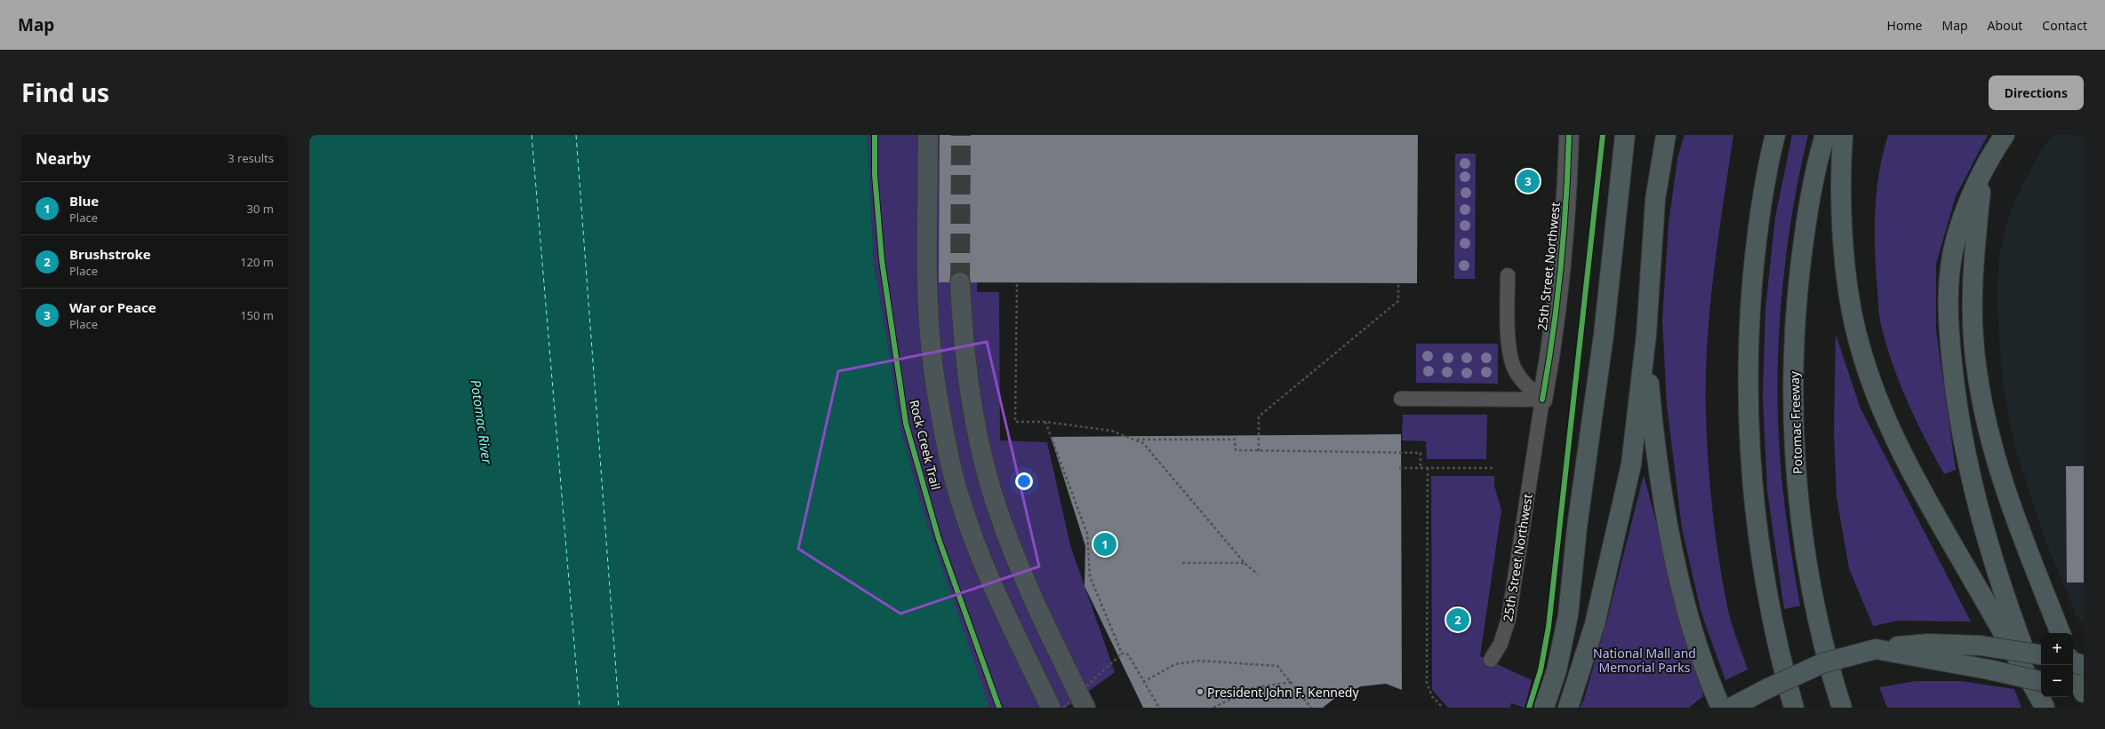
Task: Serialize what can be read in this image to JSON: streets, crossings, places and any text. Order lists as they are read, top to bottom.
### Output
{
  "streets": {
    "highway": ["Potomac Freeway"],
    "street": ["25th Street Northwest"],
    "cycle path": ["Rock Creek Trail"]
  },
  "water": ["Potomac River"],
  "parks": ["National Mall and Memorial Parks"],
  "places": ["President John F. Kennedy"],
  "page": {
    "header": "Map",
    "nav": [
      "Home",
      "Map",
      "About",
      "Contact"
    ],
    "title": "Find us",
    "buttons": "Directions",
    "heading": ["Nearby", "3 results"],
    "pins": ["3", "1", "2"],
    "list": [
      {
        "mark": "1",
        "name": "Blue",
        "note": "Place",
        "value": "30 m"
      },
      {
        "mark": "2",
        "name": "Brushstroke",
        "note": "Place",
        "value": "120 m"
      },
      {
        "mark": "3",
        "name": "War or Peace",
        "note": "Place",
        "value": "150 m"
      }
    ],
    "map_buttons": ["+", "−"]
  }
}
